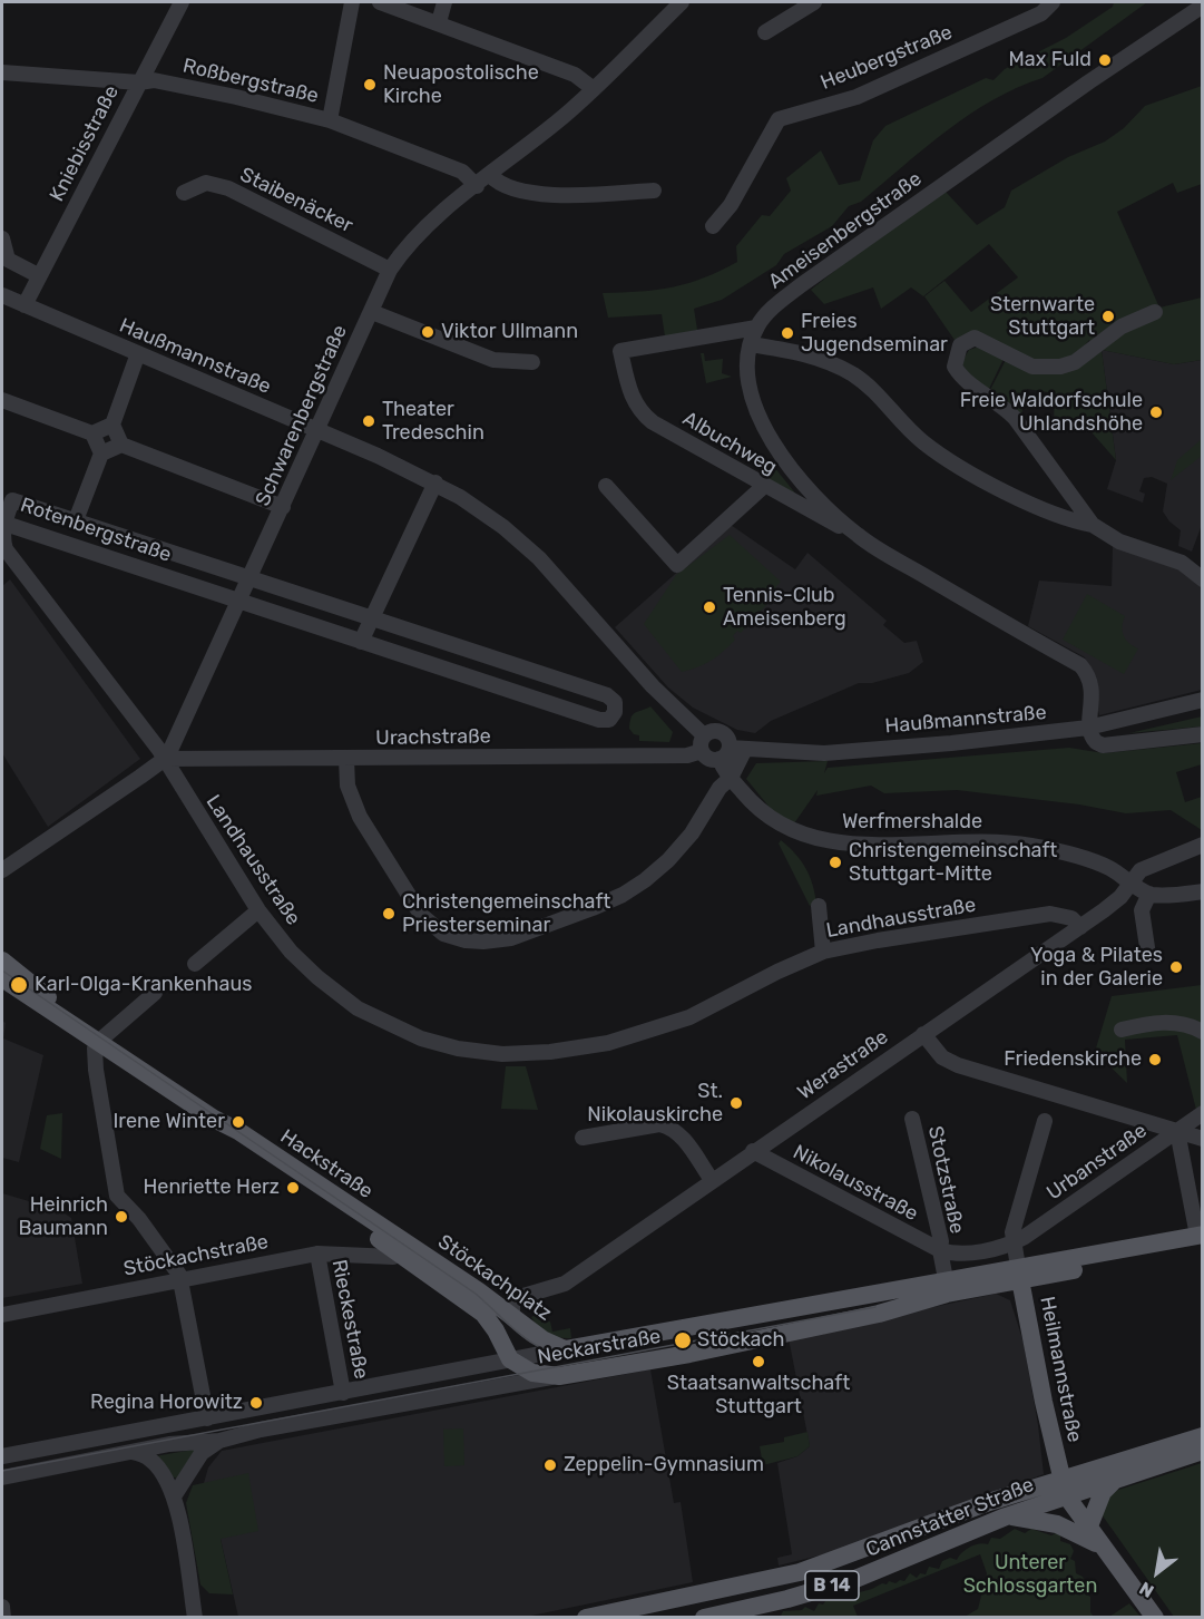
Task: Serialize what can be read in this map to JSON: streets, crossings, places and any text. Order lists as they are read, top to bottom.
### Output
{
  "streets": {
    "main road": [
      "Hackstraße",
      "Stöckachplatz",
      "Neckarstraße",
      "Heilmannstraße",
      "Cannstatter Straße",
      "B 14"
    ],
    "street": [
      "Heubergstraße",
      "Roßbergstraße",
      "Kniebisstraße",
      "Staibenäcker",
      "Ameisenbergstraße",
      "Haußmannstraße",
      "Schwarenbergstraße",
      "Albuchweg",
      "Rotenbergstraße",
      "Urachstraße",
      "Werfmershalde",
      "Landhausstraße",
      "Werastraße",
      "Urbanstraße",
      "Stotzstraße",
      "Nikolausstraße",
      "Stöckachstraße",
      "Rieckestraße"
    ]
  },
  "crossings": [
    ["Roßbergstraße", "Kniebisstraße"],
    ["Roßbergstraße", "Schwarenbergstraße"],
    ["Kniebisstraße", "Haußmannstraße"],
    ["Staibenäcker", "Schwarenbergstraße"],
    ["Ameisenbergstraße", "Haußmannstraße"],
    ["Ameisenbergstraße", "Albuchweg"],
    ["Haußmannstraße", "Schwarenbergstraße"],
    ["Haußmannstraße", "Urachstraße"],
    ["Haußmannstraße", "Werfmershalde"],
    ["Schwarenbergstraße", "Rotenbergstraße"],
    ["Schwarenbergstraße", "Urachstraße"],
    ["Schwarenbergstraße", "Landhausstraße"],
    ["Rotenbergstraße", "Landhausstraße"],
    ["Urachstraße", "Landhausstraße"],
    ["Werfmershalde", "Werastraße"],
    ["Landhausstraße", "Werastraße"],
    ["Werastraße", "Nikolausstraße"],
    ["Werastraße", "Stöckachplatz"],
    ["Urbanstraße", "Neckarstraße"],
    ["Hackstraße", "Stöckachstraße"],
    ["Hackstraße", "Stöckachplatz"],
    ["Hackstraße", "Neckarstraße"],
    ["Stotzstraße", "Nikolausstraße"],
    ["Stotzstraße", "Neckarstraße"],
    ["Nikolausstraße", "Neckarstraße"],
    ["Stöckachstraße", "Stöckachplatz"],
    ["Stöckachstraße", "Rieckestraße"],
    ["Stöckachplatz", "Neckarstraße"],
    ["Rieckestraße", "Neckarstraße"],
    ["Neckarstraße", "Heilmannstraße"],
    ["Heilmannstraße", "Cannstatter Straße"],
    ["Heilmannstraße", "B 14"],
    ["Cannstatter Straße", "B 14"]
  ],
  "parks": ["Unterer Schlossgarten"],
  "places": [
    "Max Fuld",
    "Neuapostolische Kirche",
    "Sternwarte Stuttgart",
    "Viktor Ullmann",
    "Freies Jugendseminar",
    "Freie Waldorfschule Uhlandshöhe",
    "Theater Tredeschin",
    "Tennis-Club Ameisenberg",
    "Christengemeinschaft Stuttgart-Mitte",
    "Christengemeinschaft Priesterseminar",
    "Yoga & Pilates in der Galerie",
    "Karl-Olga-Krankenhaus",
    "Friedenskirche",
    "St. Nikolauskirche",
    "Irene Winter",
    "Henriette Herz",
    "Heinrich Baumann",
    "Stöckach",
    "Staatsanwaltschaft Stuttgart",
    "Regina Horowitz",
    "Zeppelin-Gymnasium"
  ],
  "north": "bottom left"
}
